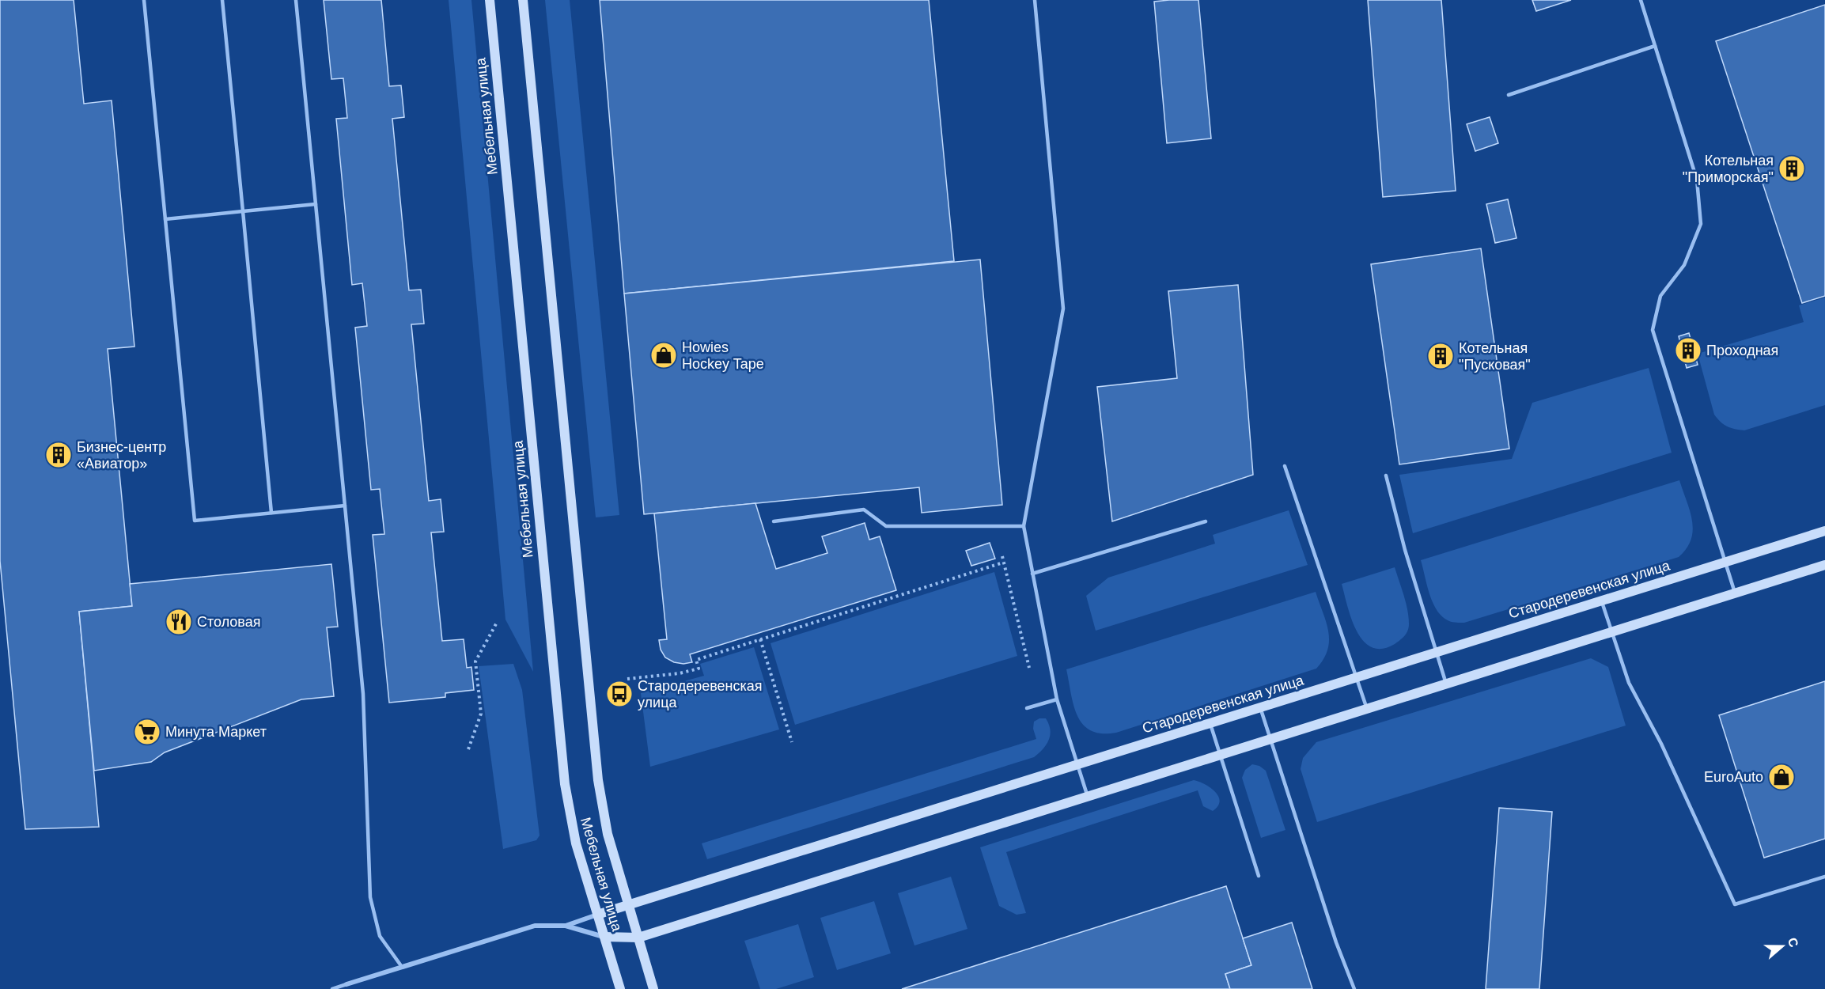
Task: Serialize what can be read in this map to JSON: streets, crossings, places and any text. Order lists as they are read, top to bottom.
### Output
{
  "streets": {
    "street": ["Мебельная улица", "Стародеревенская улица"]
  },
  "crossings": [
    ["Мебельная улица", "Стародеревенская улица"]
  ],
  "places": {
    "building": [
      "Котельная \"Приморская\"",
      "Проходная",
      "Котельная \"Пусковая\"",
      "Бизнес-центр «Авиатор»"
    ],
    "shop": ["Howies Hockey Tape", "EuroAuto"],
    "restaurant": ["Столовая"],
    "bus stop": ["Стародеревенская улица"],
    "supermarket": ["Минута Маркет"]
  },
  "north": "right"
}
